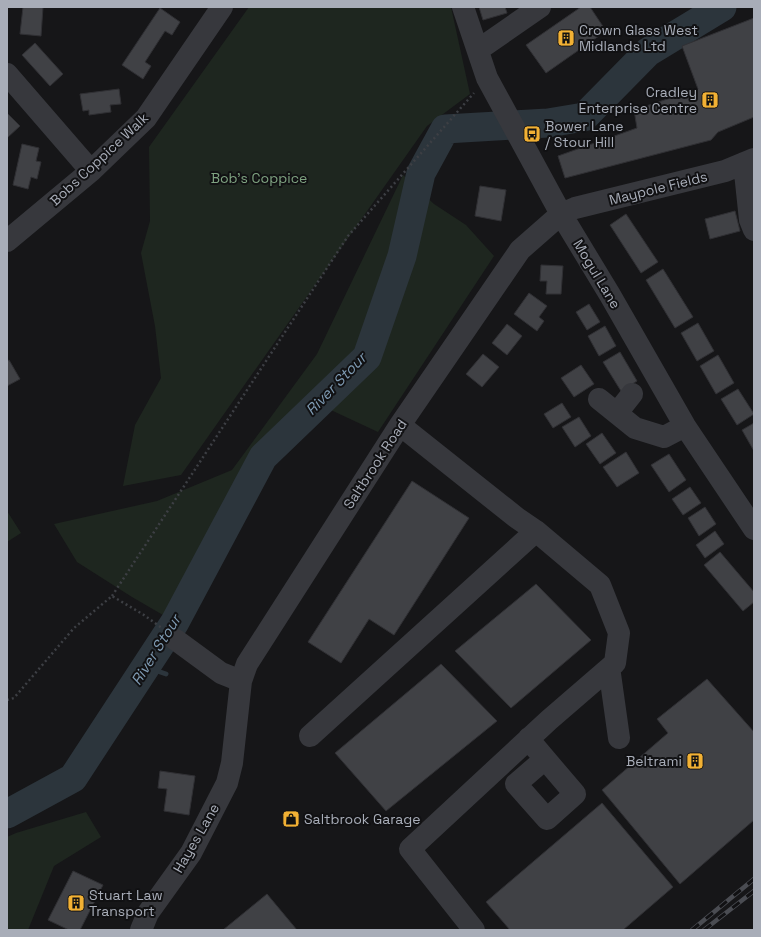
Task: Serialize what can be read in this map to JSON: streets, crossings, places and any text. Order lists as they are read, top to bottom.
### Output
{
  "streets": {
    "street": [
      "Bobs Coppice Walk",
      "Maypole Fields",
      "Mogul Lane",
      "Saltbrook Road",
      "Hayes Lane"
    ]
  },
  "crossings": [
    ["Maypole Fields", "Mogul Lane"],
    ["Maypole Fields", "Saltbrook Road"],
    ["Mogul Lane", "Saltbrook Road"],
    ["Saltbrook Road", "Hayes Lane"]
  ],
  "water": ["River Stour"],
  "parks": ["Bob's Coppice"],
  "places": {
    "building": [
      "Crown Glass West Midlands Ltd",
      "Cradley Enterprise Centre",
      "Beltrami",
      "Stuart Law Transport"
    ],
    "bus stop": ["Bower Lane / Stour Hill"],
    "shop": ["Saltbrook Garage"]
  }
}
